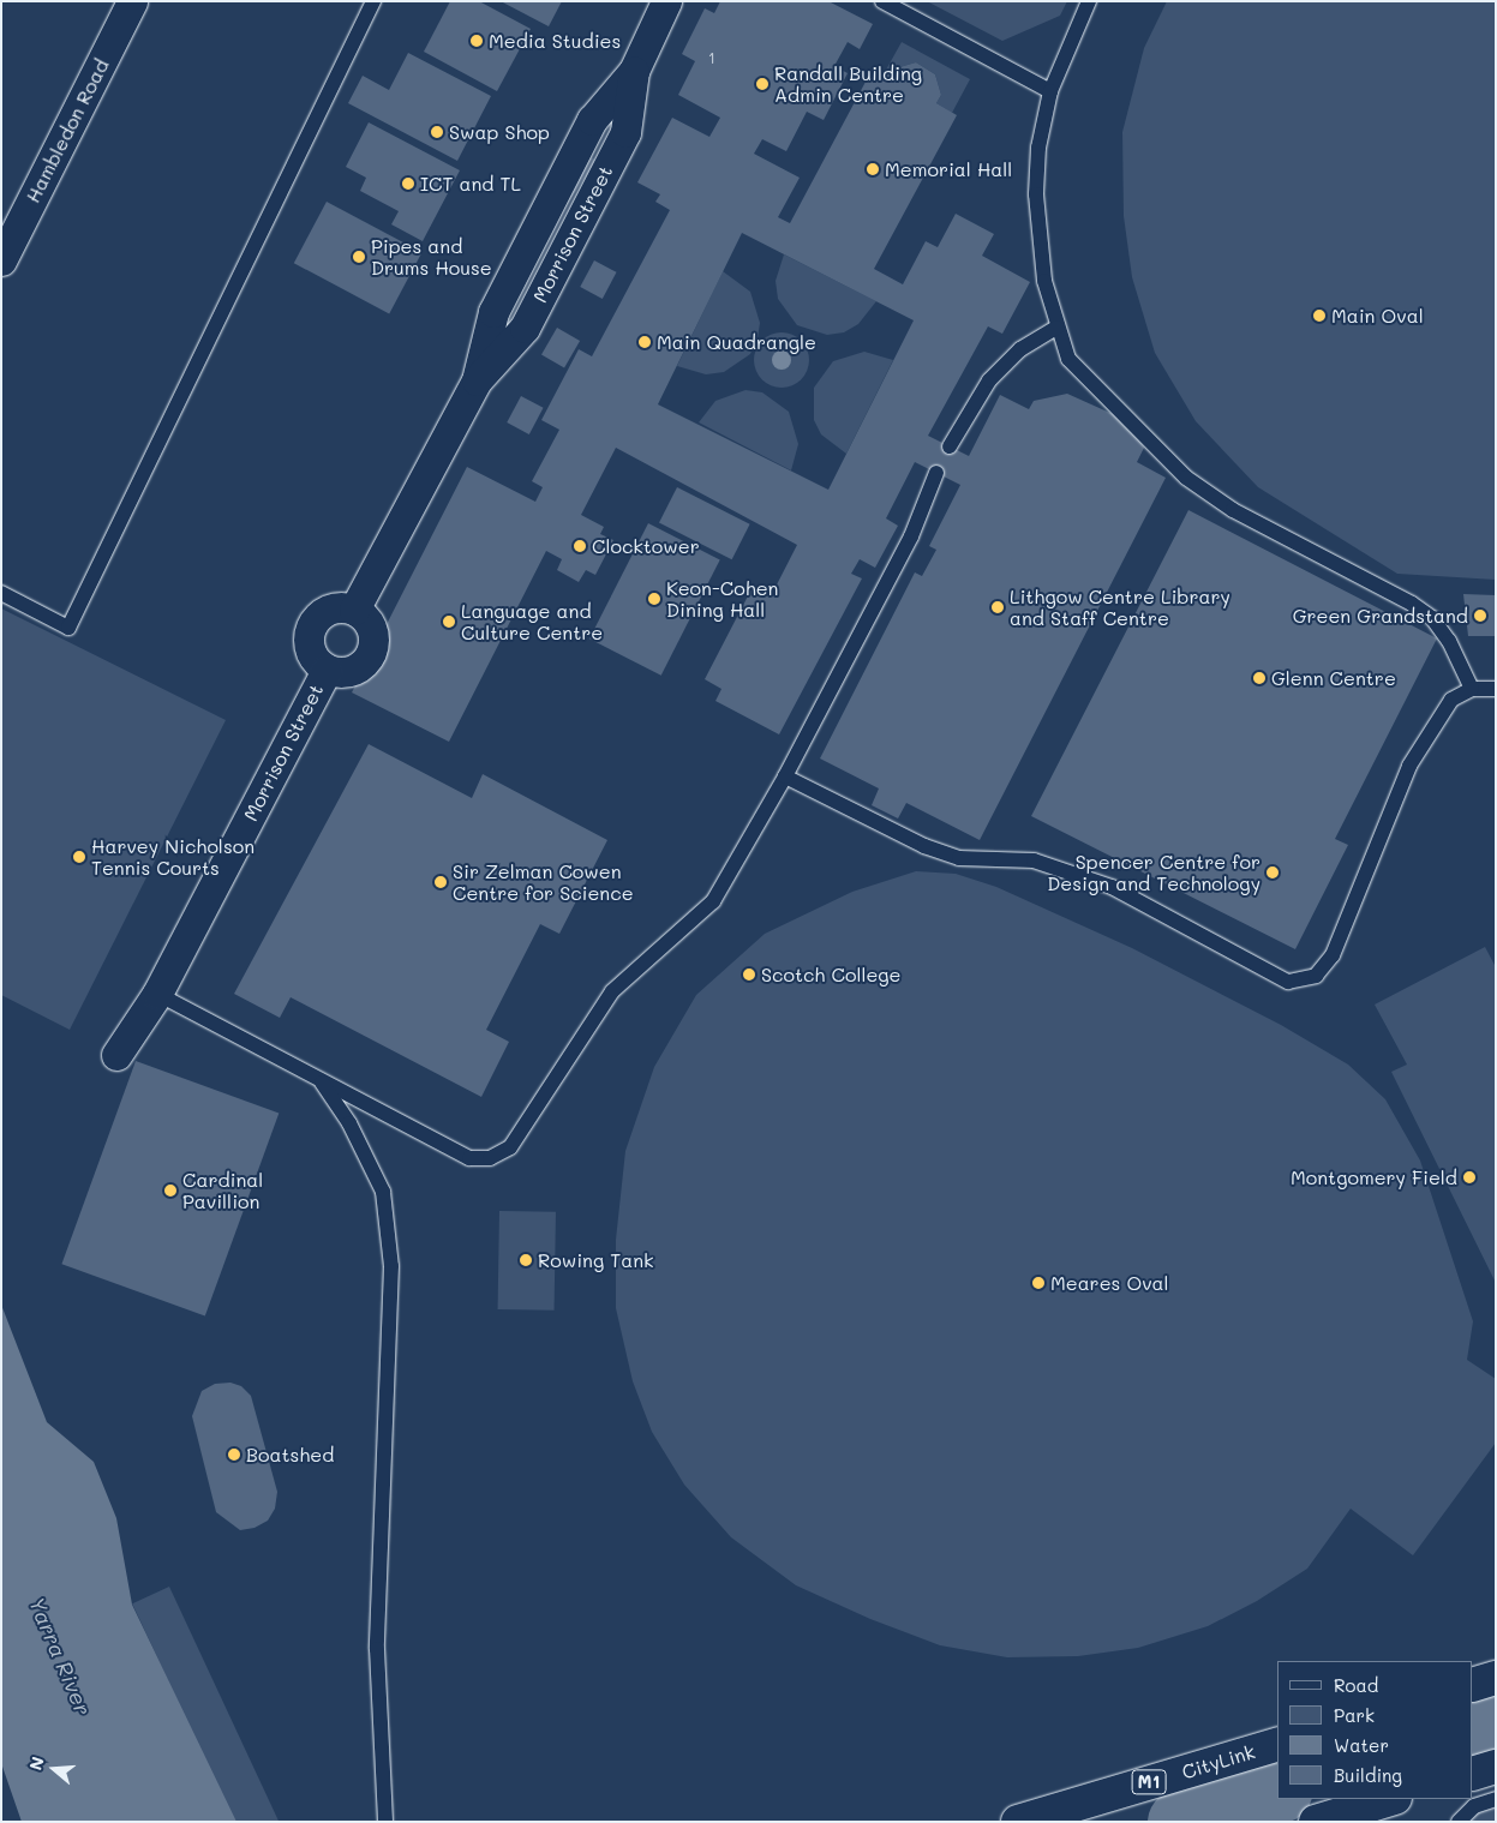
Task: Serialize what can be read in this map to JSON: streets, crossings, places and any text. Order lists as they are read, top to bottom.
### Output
{
  "streets": {
    "highway": ["CityLink", "M1"],
    "street": ["Hambledon Road", "Morrison Street"]
  },
  "water": ["Yarra River"],
  "places": [
    "Media Studies",
    "Randall Building Admin Centre",
    "Swap Shop",
    "Memorial Hall",
    "ICT and TL",
    "Pipes and Drums House",
    "Main Oval",
    "Main Quadrangle",
    "Clocktower",
    "Keon-Cohen Dining Hall",
    "Lithgow Centre Library and Staff Centre",
    "Green Grandstand",
    "Language and Culture Centre",
    "Glenn Centre",
    "Harvey Nicholson Tennis Courts",
    "Spencer Centre for Design and Technology",
    "Sir Zelman Cowen Centre for Science",
    "Scotch College",
    "Montgomery Field",
    "Cardinal Pavillion",
    "Rowing Tank",
    "Meares Oval",
    "Boatshed"
  ],
  "house_numbers": ["1"],
  "legend": [
    "Road",
    "Park",
    "Water",
    "Building"
  ],
  "north": "left"
}
